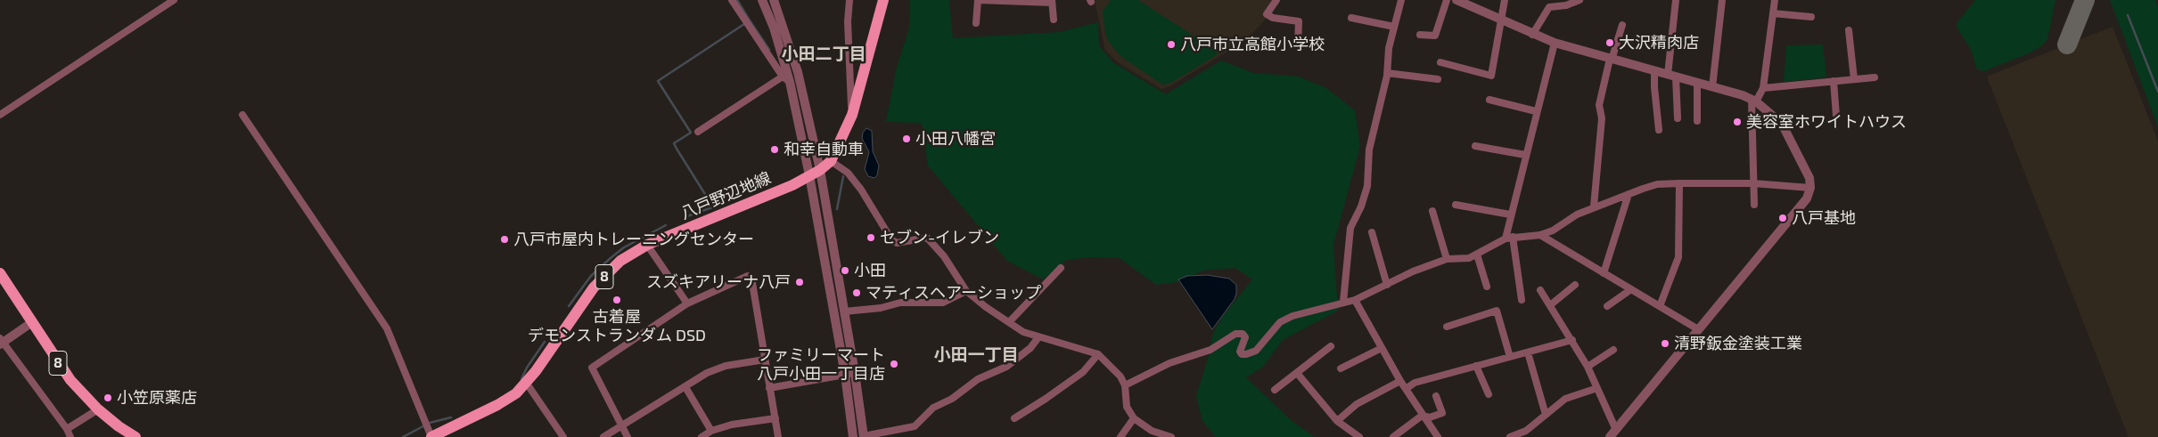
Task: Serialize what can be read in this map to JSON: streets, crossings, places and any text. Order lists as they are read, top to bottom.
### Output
{
  "streets": {
    "main road": ["八戸野辺地線", "8"]
  },
  "districts": ["小田二丁目", "小田一丁目"],
  "places": [
    "大沢精肉店",
    "八戸市立高館小学校",
    "美容室ホワイトハウス",
    "小田八幡宮",
    "和幸自動車",
    "八戸基地",
    "セブン-イレブン",
    "八戸市屋内トレーニングセンター",
    "小田",
    "スズキアリーナ八戸",
    "マティスヘアーショップ",
    "古着屋 デモンストランダム DSD",
    "清野鈑金塗装工業",
    "ファミリーマート 八戸小田一丁目店",
    "小笠原薬店"
  ]
}
